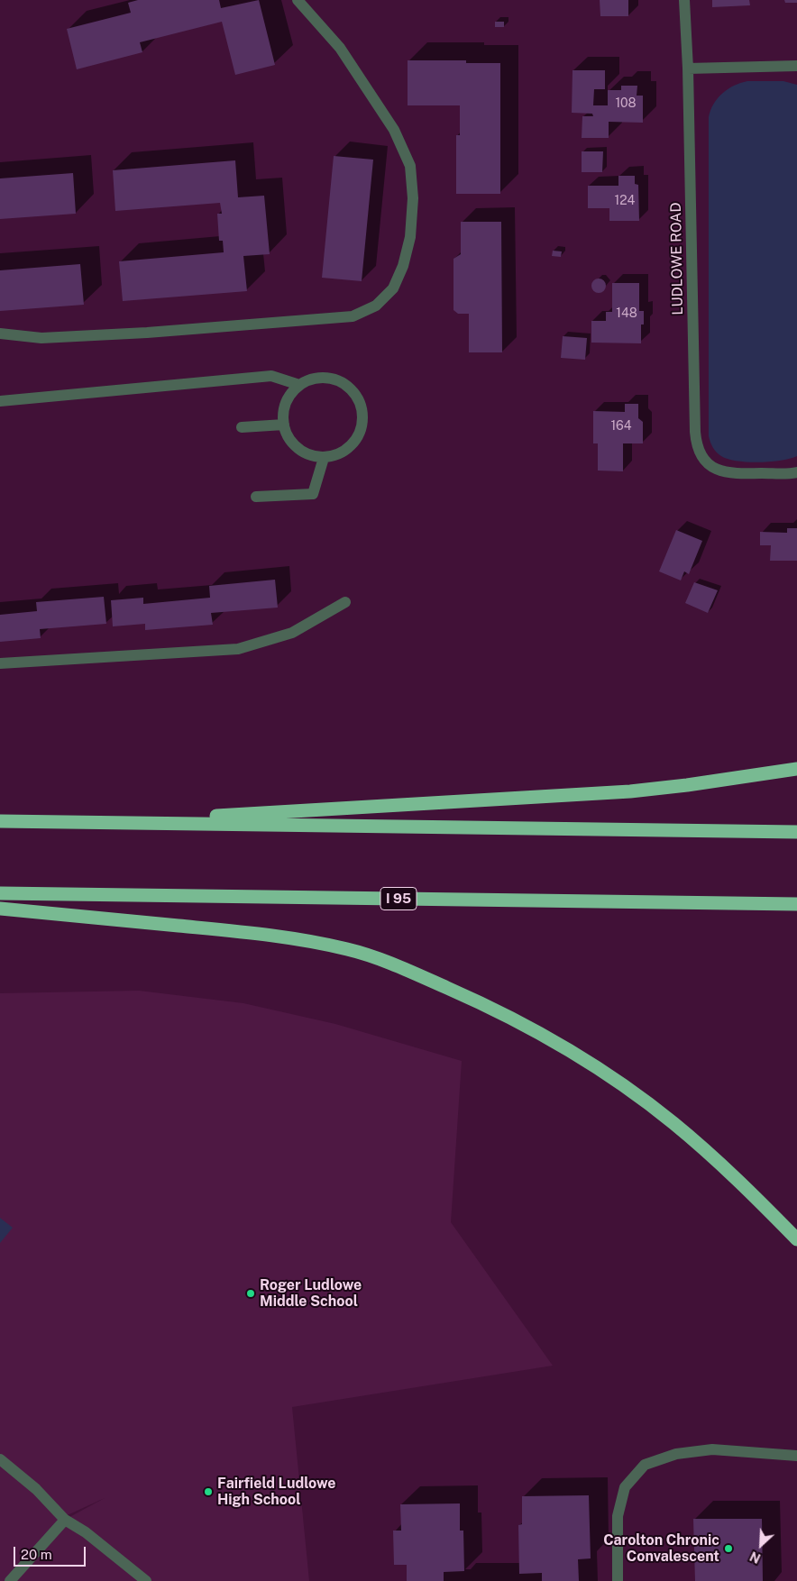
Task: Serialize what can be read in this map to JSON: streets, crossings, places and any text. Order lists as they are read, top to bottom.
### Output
{
  "streets": {
    "highway": ["I 95"],
    "street": ["LUDLOWE ROAD"]
  },
  "places": ["Roger Ludlowe Middle School", "Fairfield Ludlowe High School", "Carolton Chronic Convalescent"],
  "house_numbers": [
    "108",
    "124",
    "148",
    "164"
  ],
  "scale_bar": "20 m",
  "north": "bottom left"
}
